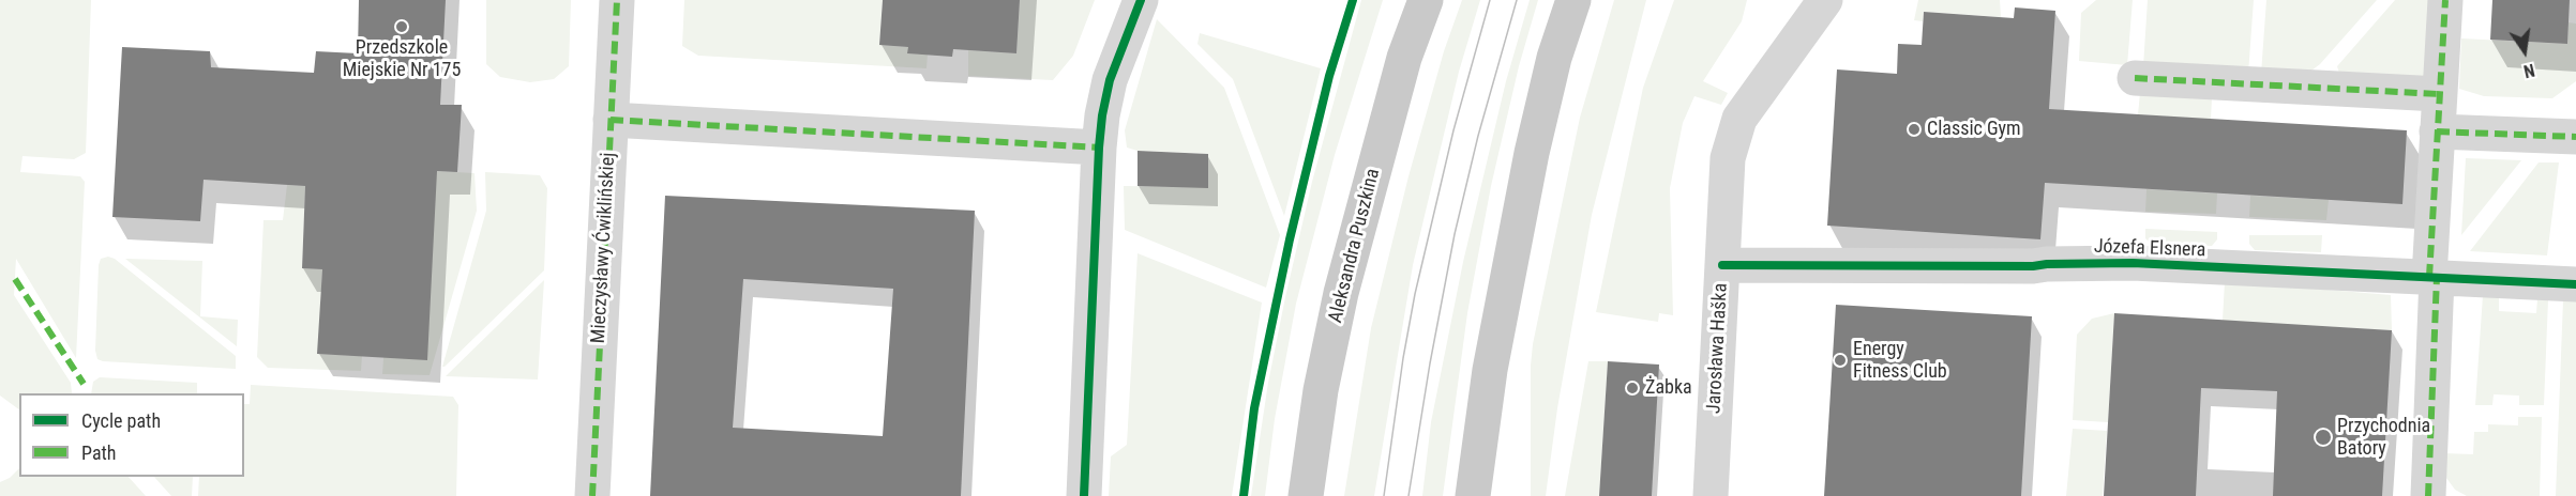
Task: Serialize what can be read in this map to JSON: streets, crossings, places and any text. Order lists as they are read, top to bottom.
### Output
{
  "streets": {
    "main road": ["Aleksandra Puszkina"],
    "street": ["Mieczysławy Ćwiklińskiej", "Józefa Elsnera", "Jarosława Haška"]
  },
  "crossings": [
    ["Józefa Elsnera", "Jarosława Haška"]
  ],
  "places": [
    "Przedszkole Miejskie Nr 175",
    "Classic Gym",
    "Energy Fitness Club",
    "Żabka",
    "Przychodnia Batory"
  ],
  "legend": ["Cycle path", "Path"],
  "north": "bottom"
}
